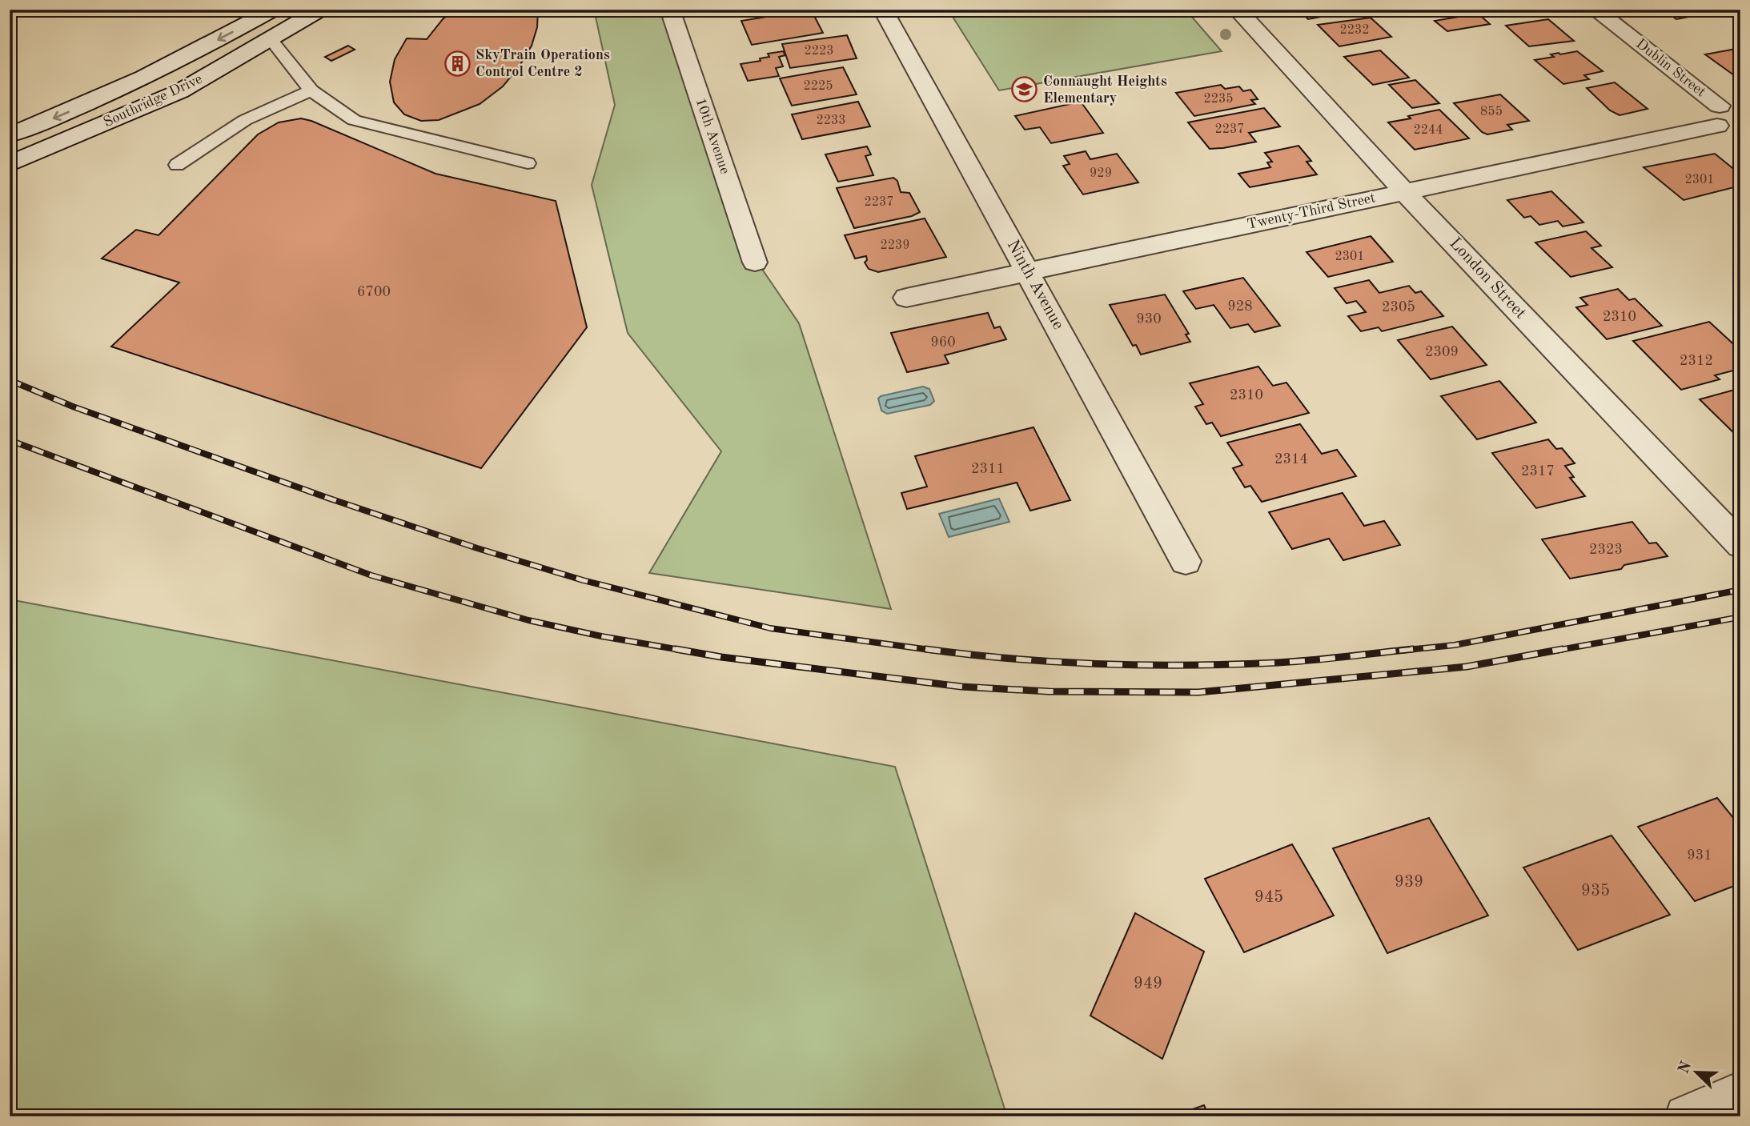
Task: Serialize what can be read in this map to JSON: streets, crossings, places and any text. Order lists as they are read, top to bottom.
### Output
{
  "streets": {
    "street": [
      "Dublin Street",
      "Southridge Drive",
      "10th Avenue",
      "Twenty-Third Street",
      "London Street",
      "Ninth Avenue"
    ]
  },
  "crossings": [
    ["Dublin Street", "Twenty-Third Street"],
    ["Twenty-Third Street", "London Street"],
    ["Twenty-Third Street", "Ninth Avenue"]
  ],
  "places": {
    "building": ["SkyTrain Operations Control Centre 2"],
    "school or university": ["Connaught Heights Elementary"]
  },
  "house_numbers": [
    "2232",
    "2223",
    "2225",
    "2235",
    "855",
    "2233",
    "2237",
    "2244",
    "929",
    "2301",
    "2237",
    "2239",
    "2301",
    "6700",
    "928",
    "2305",
    "2310",
    "930",
    "960",
    "2309",
    "2312",
    "2310",
    "2314",
    "2311",
    "2317",
    "2323",
    "931",
    "939",
    "935",
    "945",
    "949"
  ],
  "north": "top left"
}
